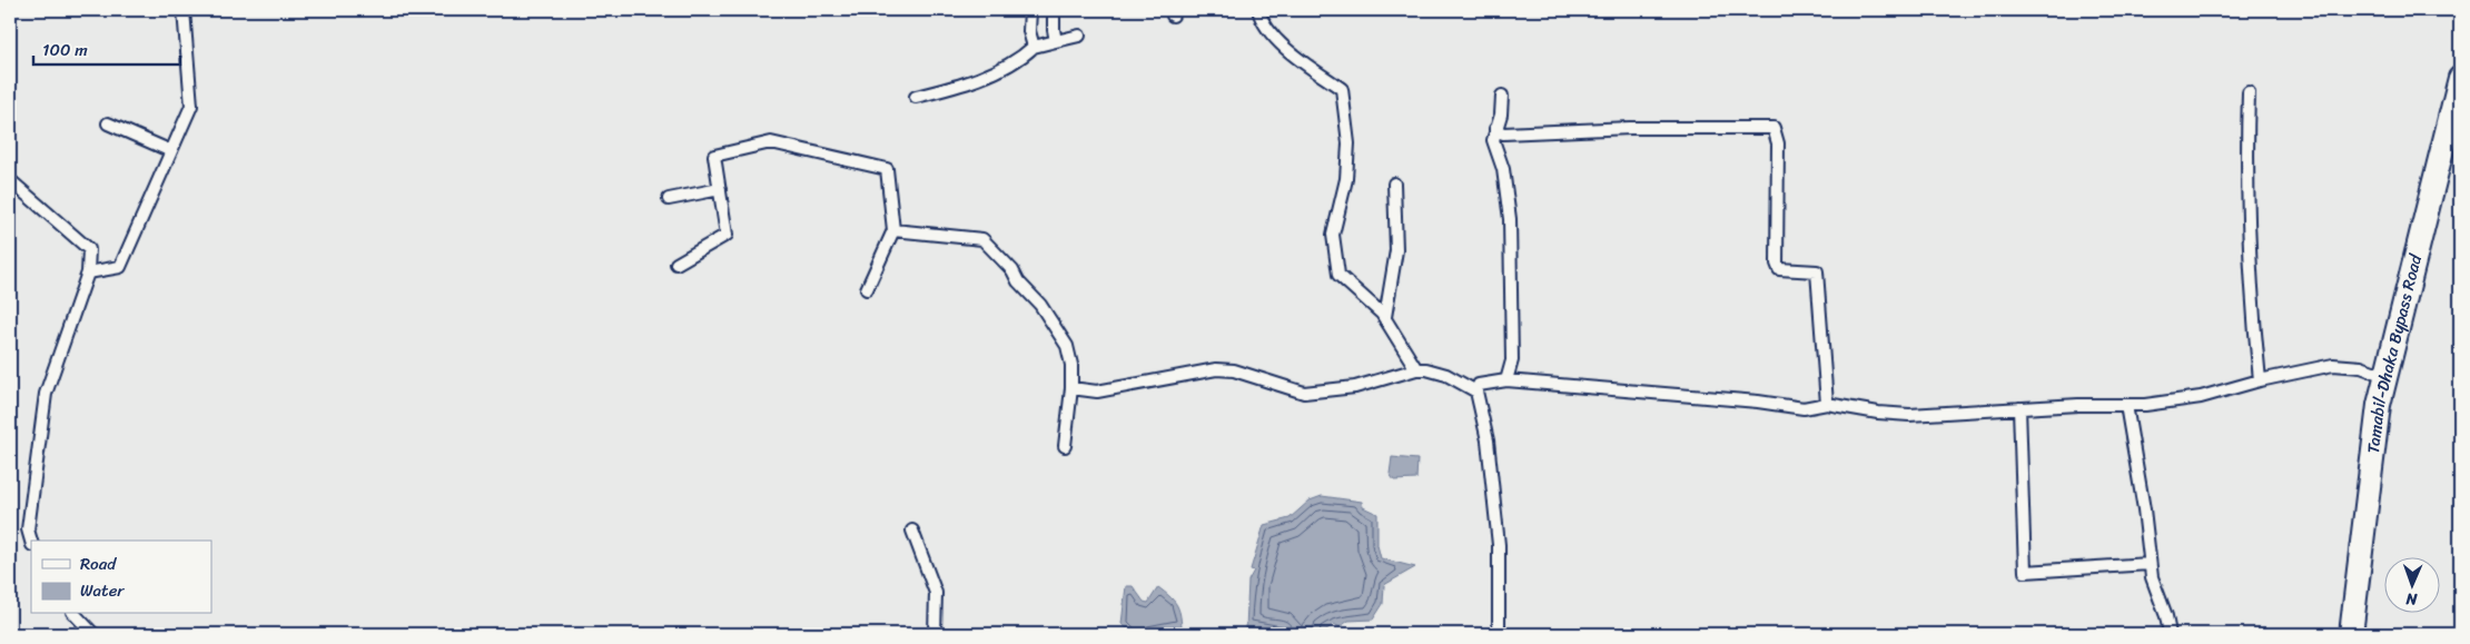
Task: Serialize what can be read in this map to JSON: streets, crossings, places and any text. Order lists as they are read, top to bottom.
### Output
{
  "streets": {
    "highway": ["Tamabil-Dhaka Bypass Road"]
  },
  "legend": ["Road", "Water"],
  "scale_bar": "100 m",
  "north": "bottom"
}
